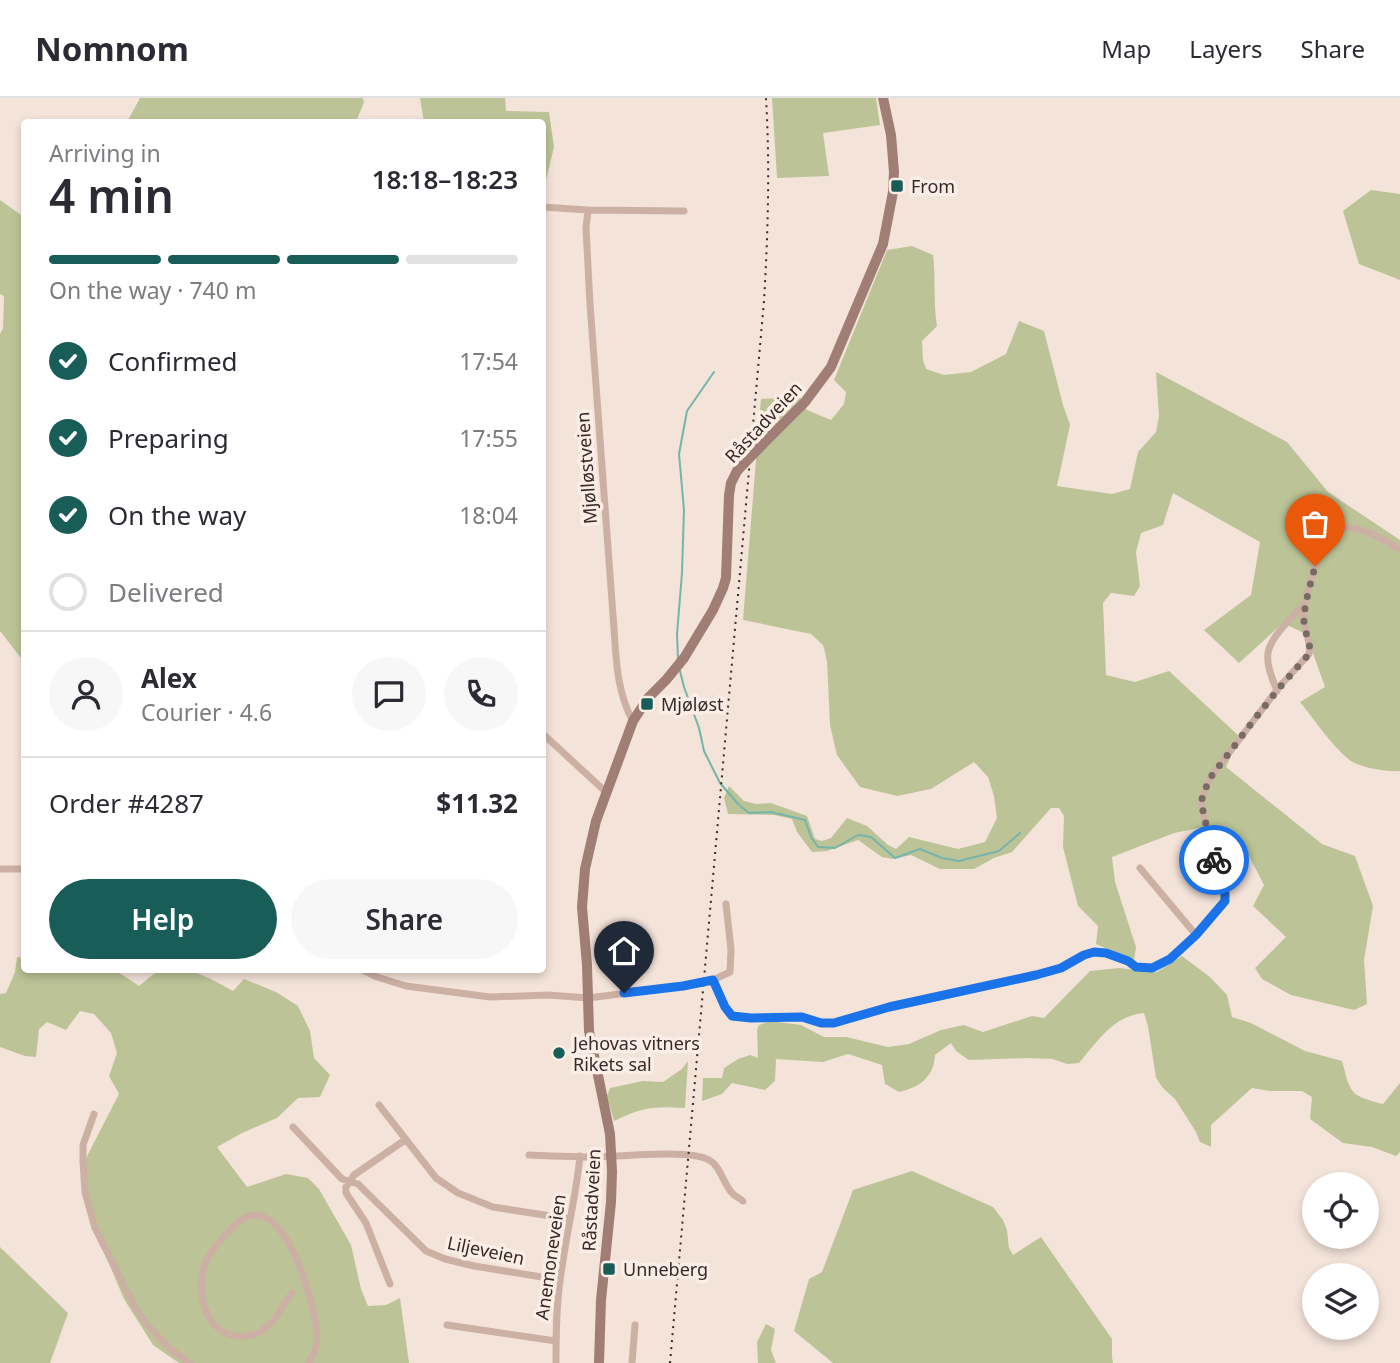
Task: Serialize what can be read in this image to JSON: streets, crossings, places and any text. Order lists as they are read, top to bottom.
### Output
{
  "streets": {
    "main road": ["Råstadveien"],
    "street": ["Mjølløstveien", "Liljeveien", "Anemoneveien"]
  },
  "crossings": [
    ["Råstadveien", "Mjølløstveien"],
    ["Liljeveien", "Anemoneveien"]
  ],
  "places": {
    "transit": ["From", "Mjøløst", "Unneberg"],
    "other": ["Jehovas vitners Rikets sal"]
  },
  "page": {
    "header": "Nomnom",
    "nav": ["Map", "Layers", "Share"],
    "heading": ["4 min", "Arriving in", "18:18–18:23"],
    "panel": [
      "Alex",
      "Courier · 4.6",
      "Order #4287",
      "$11.32"
    ],
    "bar": "On the way · 740 m",
    "list": [
      ["Confirmed", "17:54"],
      ["Preparing", "17:55"],
      ["On the way", "18:04"],
      "Delivered"
    ],
    "buttons": ["Help", "Share"]
  }
}
